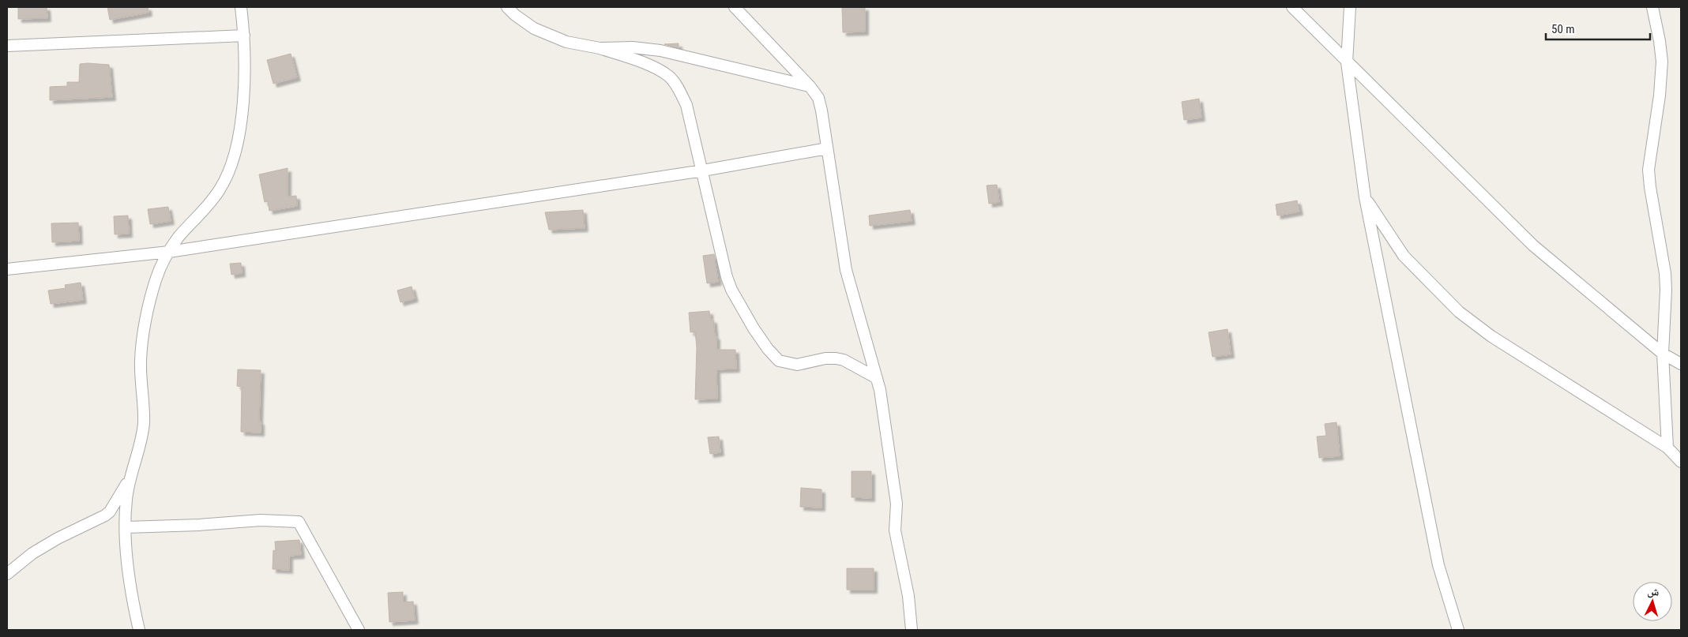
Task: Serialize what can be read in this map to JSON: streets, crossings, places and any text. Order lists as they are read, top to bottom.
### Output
{
  "scale_bar": "50 m",
  "north": "top"
}
